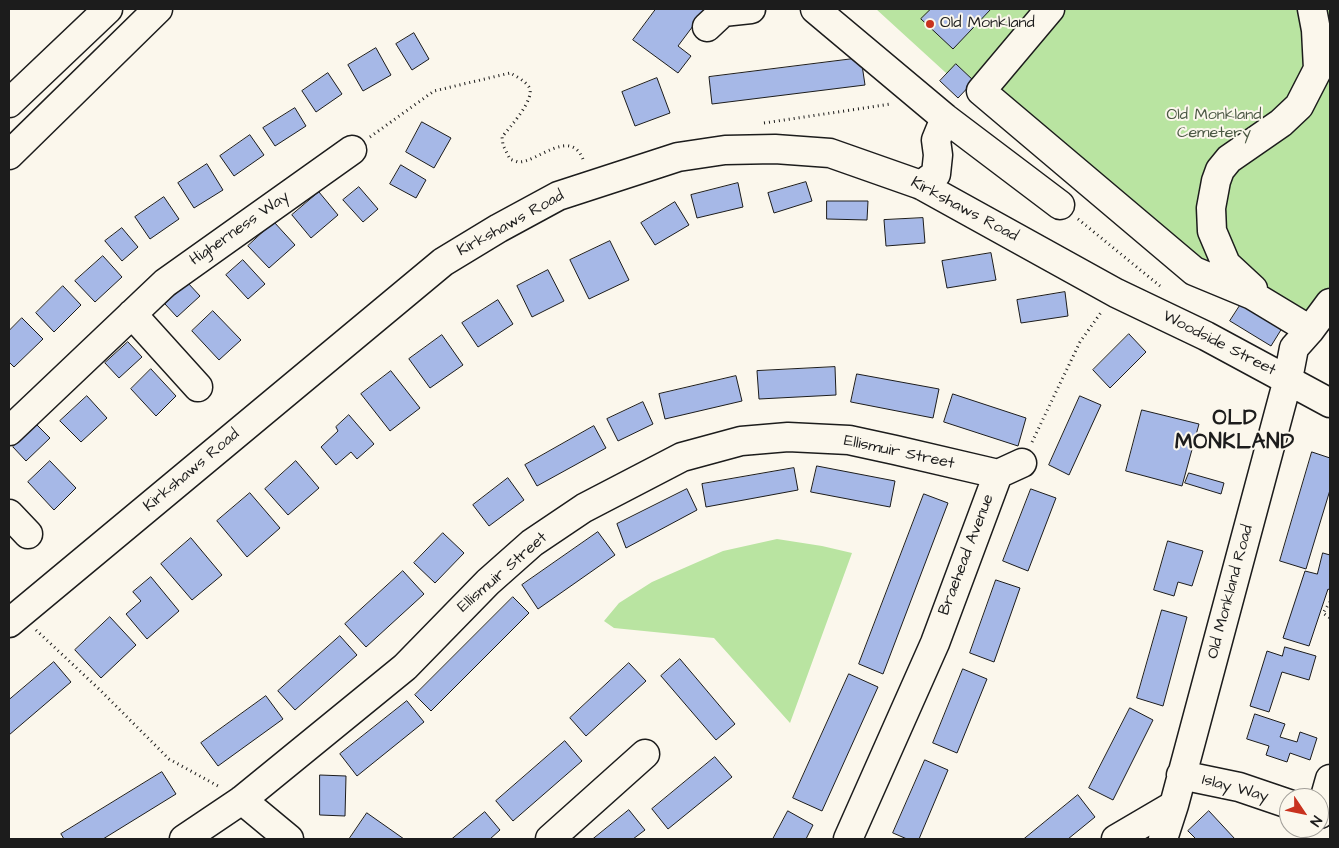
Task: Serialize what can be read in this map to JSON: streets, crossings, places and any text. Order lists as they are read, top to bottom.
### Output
{
  "streets": {
    "main road": [
      "Kirkshaws Road",
      "Higherness Way",
      "Woodside Street",
      "Ellismuir Street",
      "Braehead Avenue",
      "Old Monkland Road",
      "Islay Way"
    ]
  },
  "crossings": [
    ["Kirkshaws Road", "Woodside Street"],
    ["Woodside Street", "Old Monkland Road"],
    ["Ellismuir Street", "Braehead Avenue"],
    ["Old Monkland Road", "Islay Way"]
  ],
  "districts": ["OLD MONKLAND"],
  "parks": ["Old Monkland Cemetery"],
  "places": ["Old Monkland"],
  "north": "bottom right"
}
